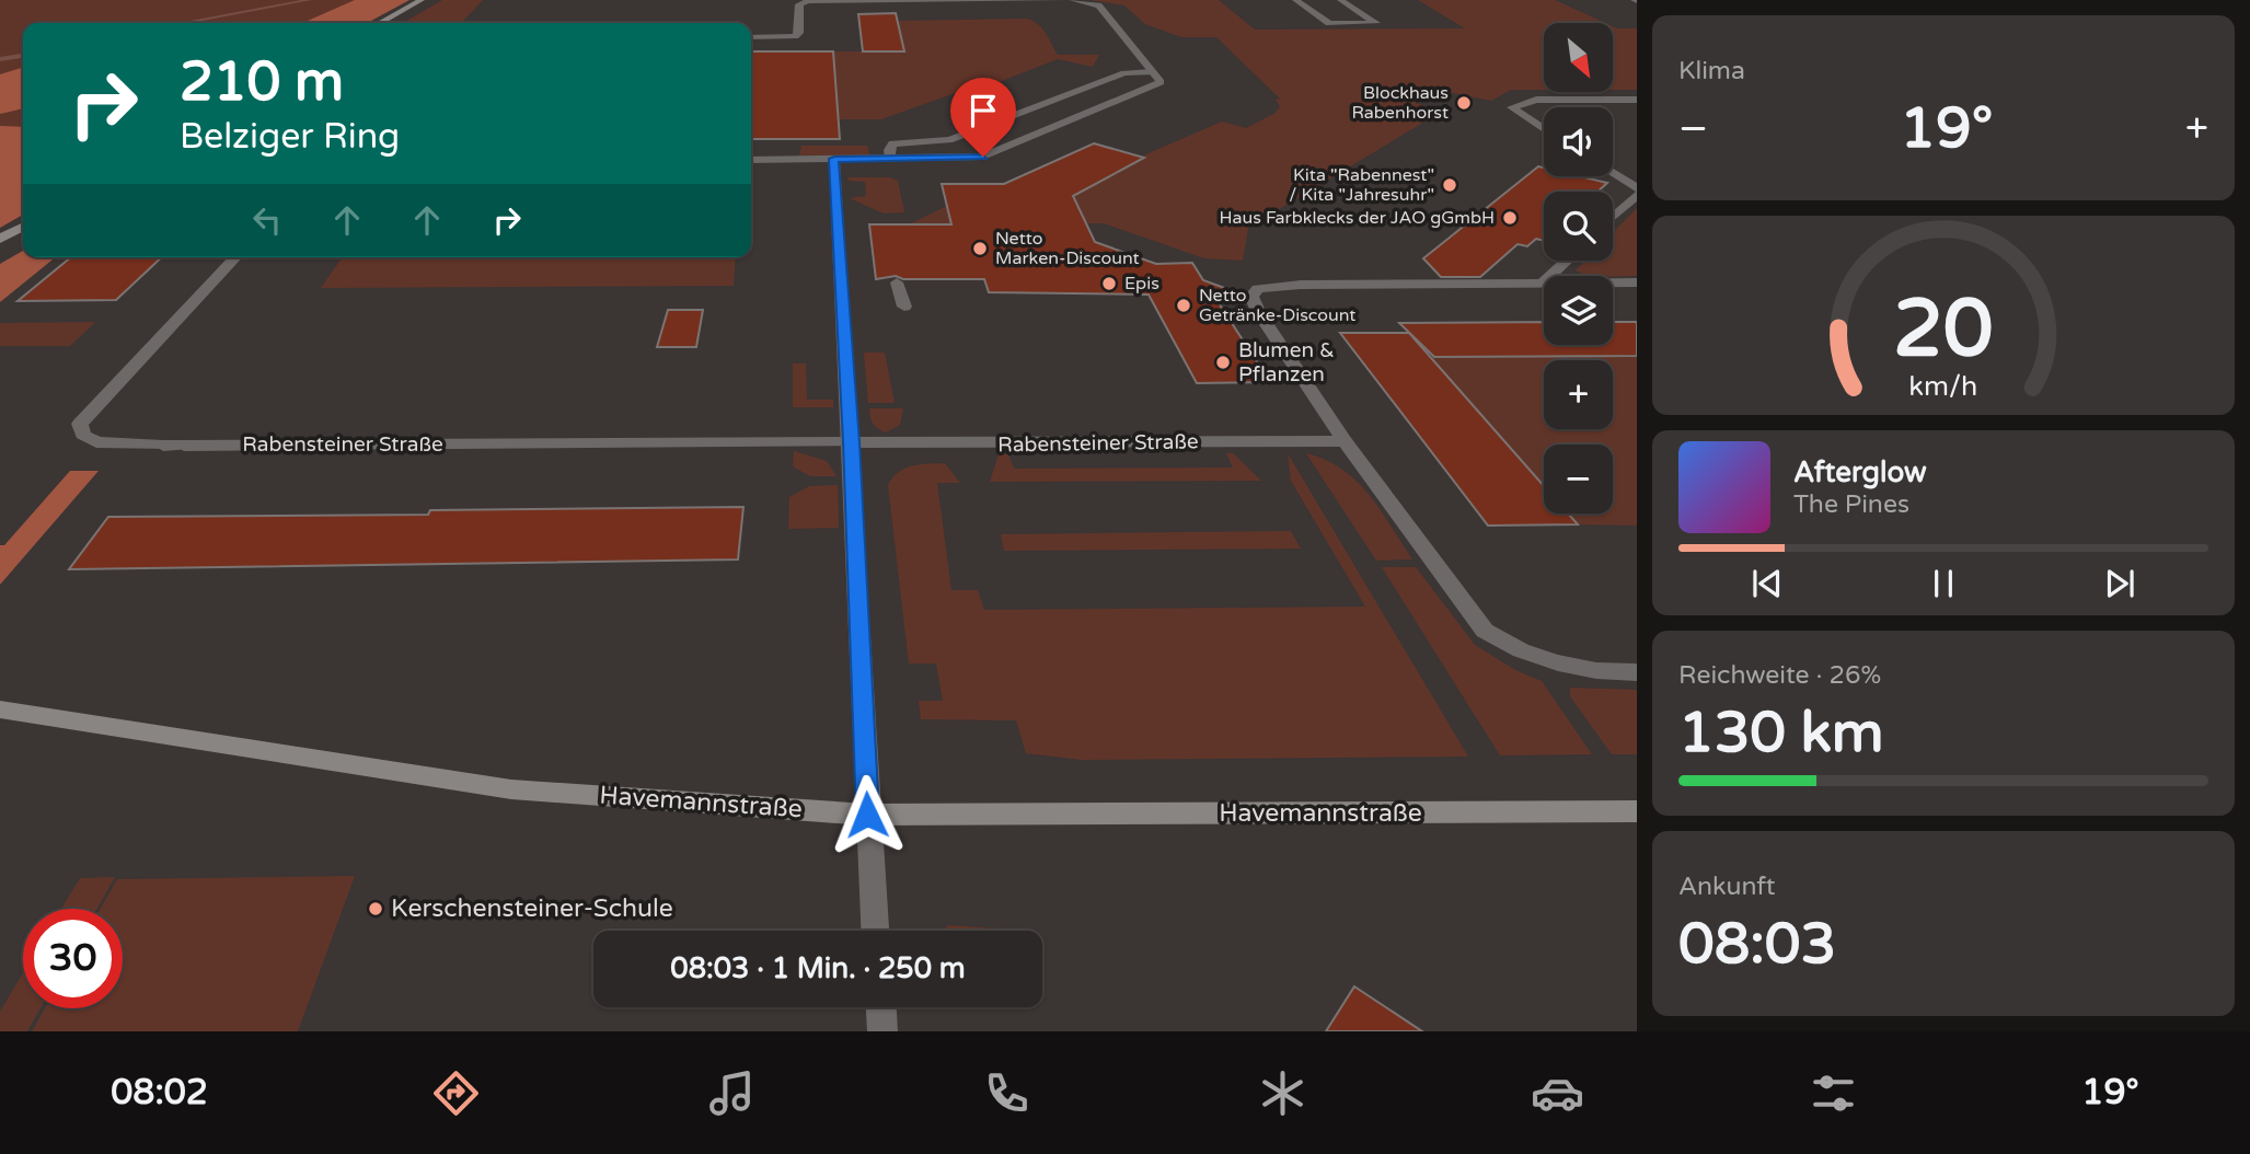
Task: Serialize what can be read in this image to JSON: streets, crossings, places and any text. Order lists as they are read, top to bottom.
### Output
{
  "streets": {
    "main road": ["Havemannstraße"],
    "street": ["Rabensteiner Straße"]
  },
  "places": [
    "Blockhaus Rabenhorst",
    "Kita \"Rabennest\" / Kita \"Jahresuhr\"",
    "Haus Farbklecks der JAO gGmbH",
    "Netto Marken-Discount",
    "Epis",
    "Netto Getränke-Discount",
    "Blumen & Pflanzen",
    "Kerschensteiner-Schule"
  ],
  "north": "bottom right",
  "page": {
    "tile": [
      "Klima",
      ["Reichweite · 26%", "130 km"],
      ["Ankunft", "08:03"]
    ],
    "map_buttons": ["+", "−"],
    "turn": ["210 m", "Belziger Ring"],
    "heat": ["−", "19°", "+"],
    "song": ["Afterglow", "The Pines"],
    "limit": "30",
    "trip": "08:03 · 1 Min. · 250 m",
    "tabs": ["08:02", "19°"],
    "gauge": ["20", "km/h"]
  }
}
